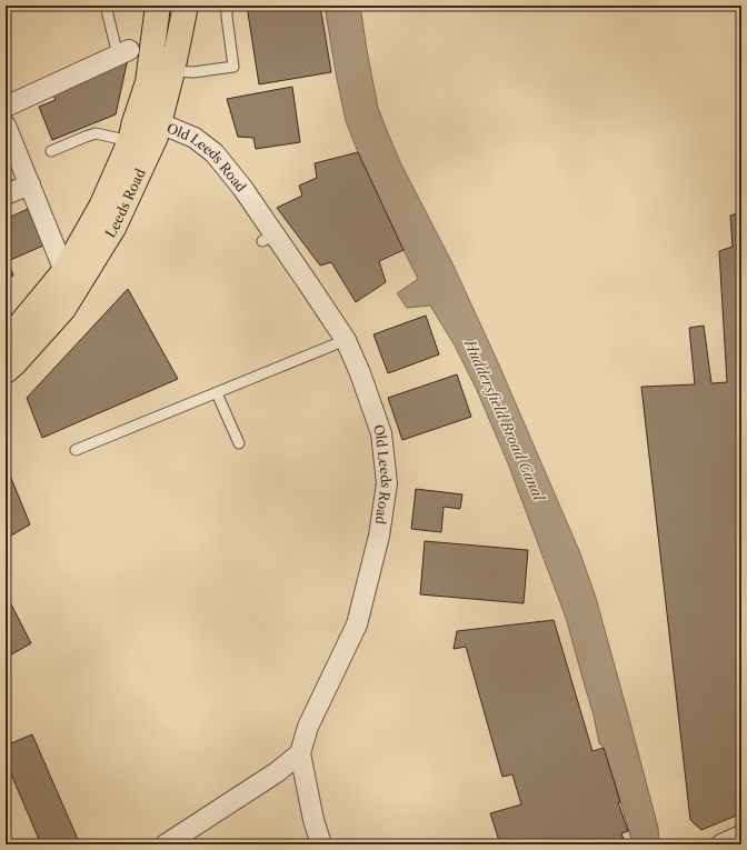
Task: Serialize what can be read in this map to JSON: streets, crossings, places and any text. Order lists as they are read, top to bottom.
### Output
{
  "streets": {
    "main road": ["Leeds Road"],
    "street": ["Old Leeds Road"]
  },
  "crossings": [
    ["Old Leeds Road", "Leeds Road"]
  ],
  "water": ["Huddersfield Broad Canal"]
}
